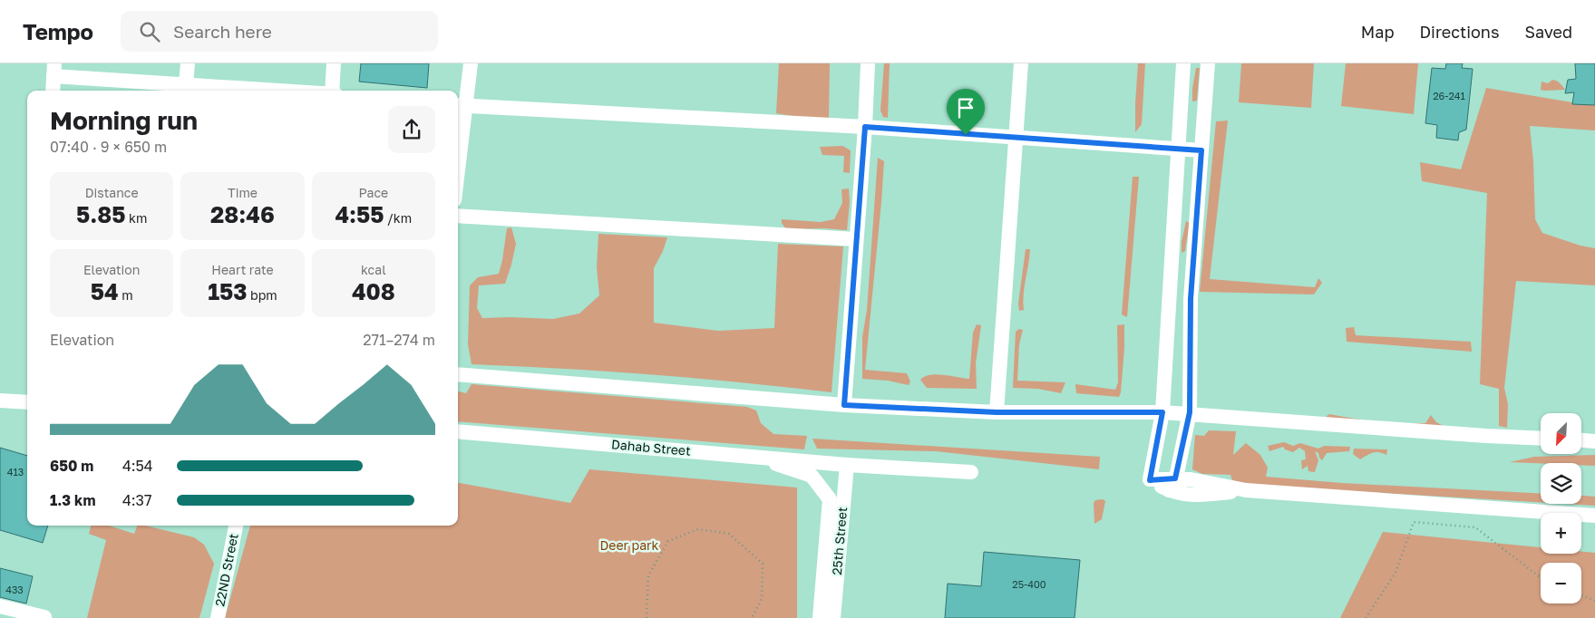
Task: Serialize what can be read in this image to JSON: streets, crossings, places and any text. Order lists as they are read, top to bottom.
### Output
{
  "streets": {
    "street": ["Dahab Street", "25th Street", "22ND Street"]
  },
  "crossings": [
    ["Dahab Street", "25th Street"]
  ],
  "parks": ["Deer park"],
  "house_numbers": [
    "26-241",
    "413",
    "25-400",
    "433"
  ],
  "north": "bottom left",
  "page": {
    "header": "Tempo",
    "search": "Search here",
    "nav": ["Map", "Directions", "Saved"],
    "heading": ["Morning run", "07:40 · 9 × 650 m"],
    "stats": [
      ["Distance", "5.85 km"],
      ["Time", "28:46"],
      ["Pace", "4:55 /km"],
      ["Elevation", "54 m"],
      ["Heart rate", "153 bpm"],
      ["kcal", "408"]
    ],
    "chart": ["Elevation", "271–274 m"],
    "map_buttons": ["+", "−"],
    "list": [
      {
        "name": "650 m",
        "note": "4:54"
      },
      {
        "name": "1.3 km",
        "note": "4:37"
      }
    ]
  }
}
